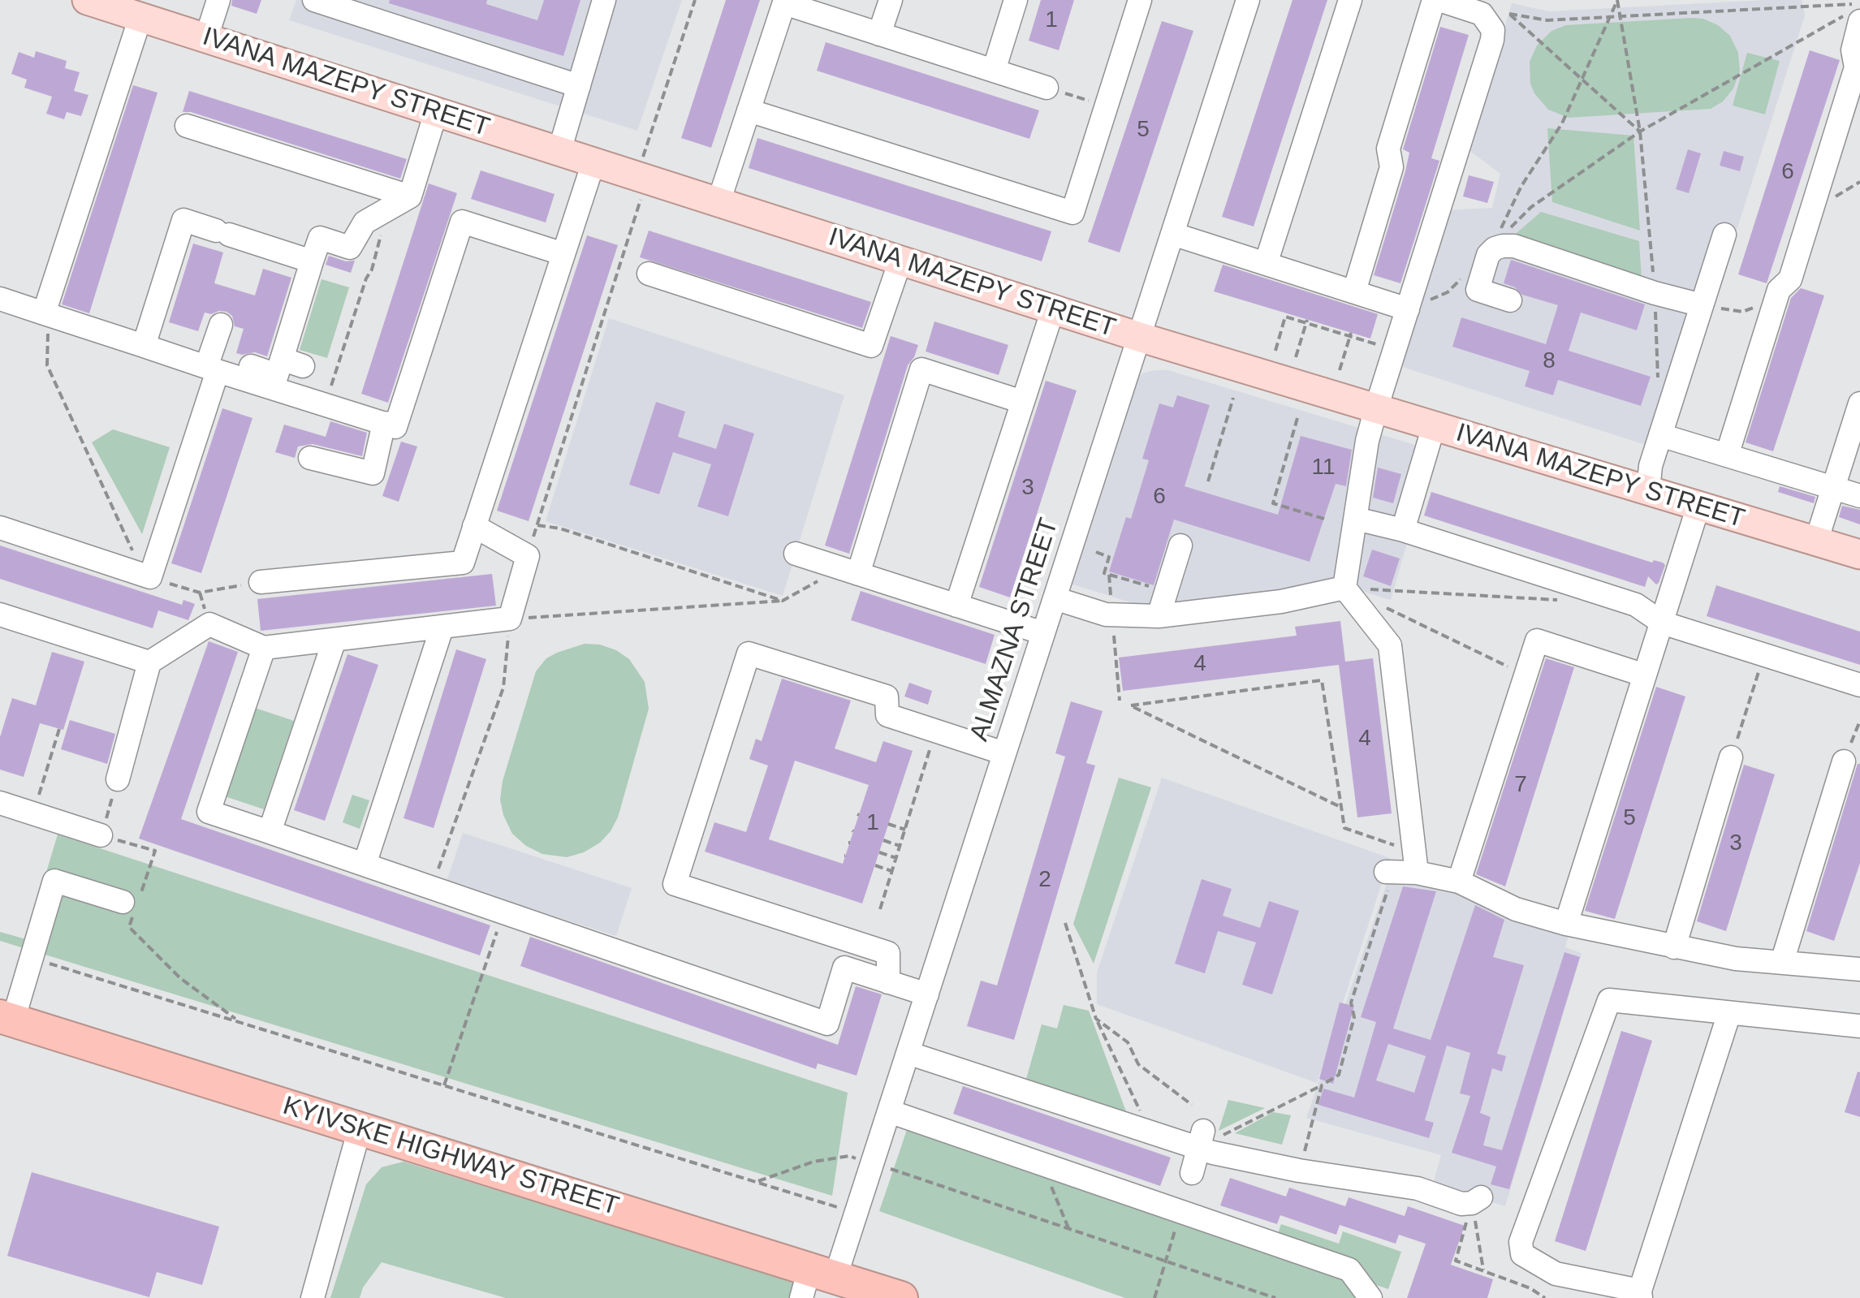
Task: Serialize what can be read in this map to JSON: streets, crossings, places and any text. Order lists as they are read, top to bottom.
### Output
{
  "streets": {
    "highway": ["KYIVSKE HIGHWAY STREET"],
    "main road": ["IVANA MAZEPY STREET"],
    "street": ["ALMAZNA STREET"]
  },
  "crossings": [
    ["IVANA MAZEPY STREET", "ALMAZNA STREET"],
    ["ALMAZNA STREET", "KYIVSKE HIGHWAY STREET"]
  ],
  "house_numbers": [
    "1",
    "5",
    "6",
    "8",
    "11",
    "3",
    "6",
    "4",
    "4",
    "7",
    "5",
    "1",
    "3",
    "2"
  ]
}
